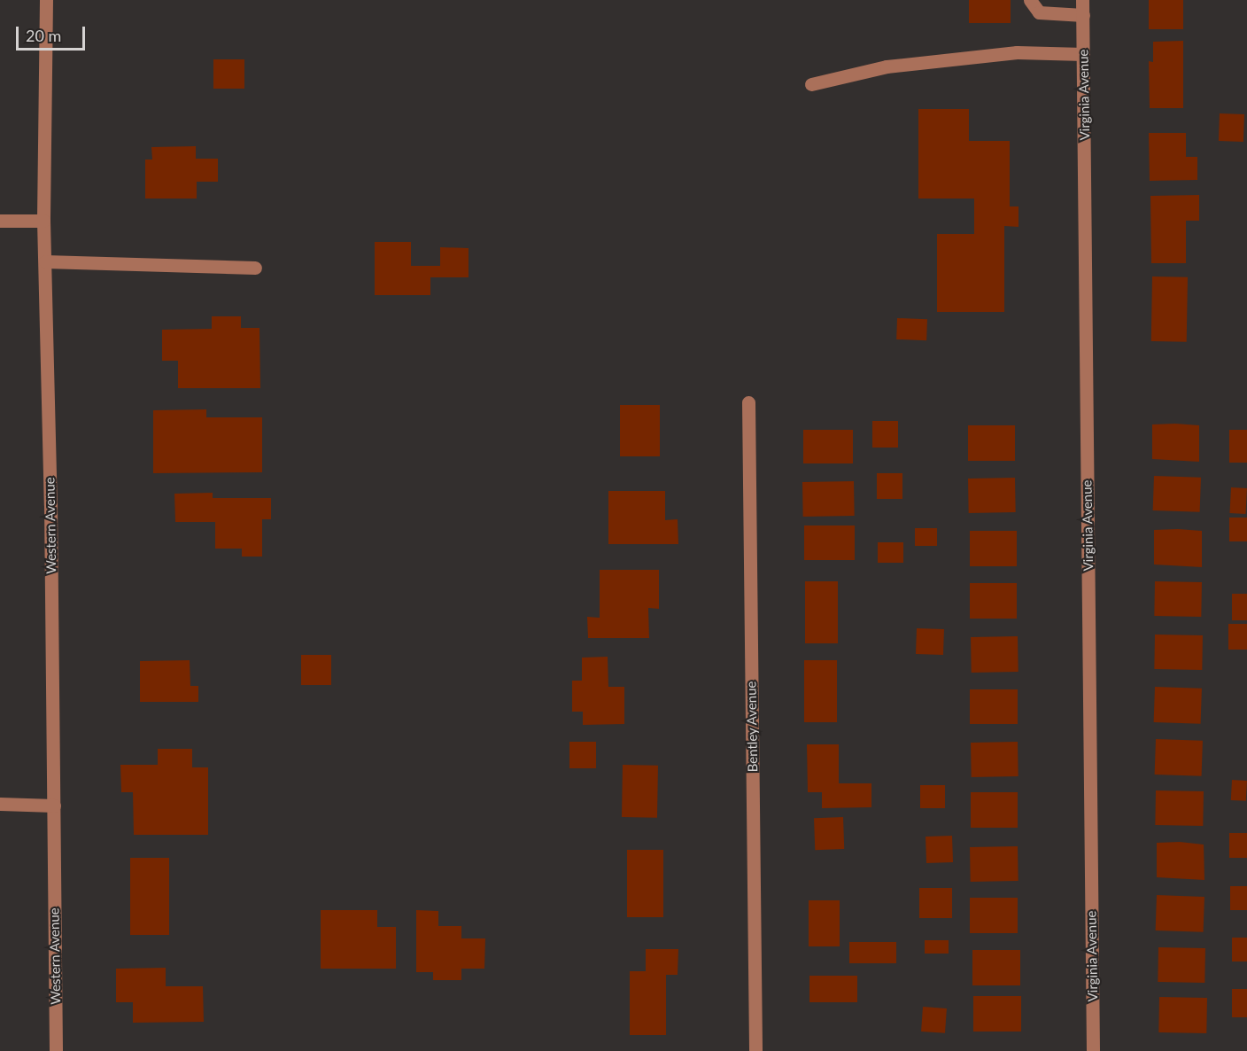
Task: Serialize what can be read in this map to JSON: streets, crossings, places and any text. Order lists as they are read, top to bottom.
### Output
{
  "streets": {
    "street": ["Virginia Avenue", "Western Avenue", "Bentley Avenue"]
  },
  "scale_bar": "20 m"
}
